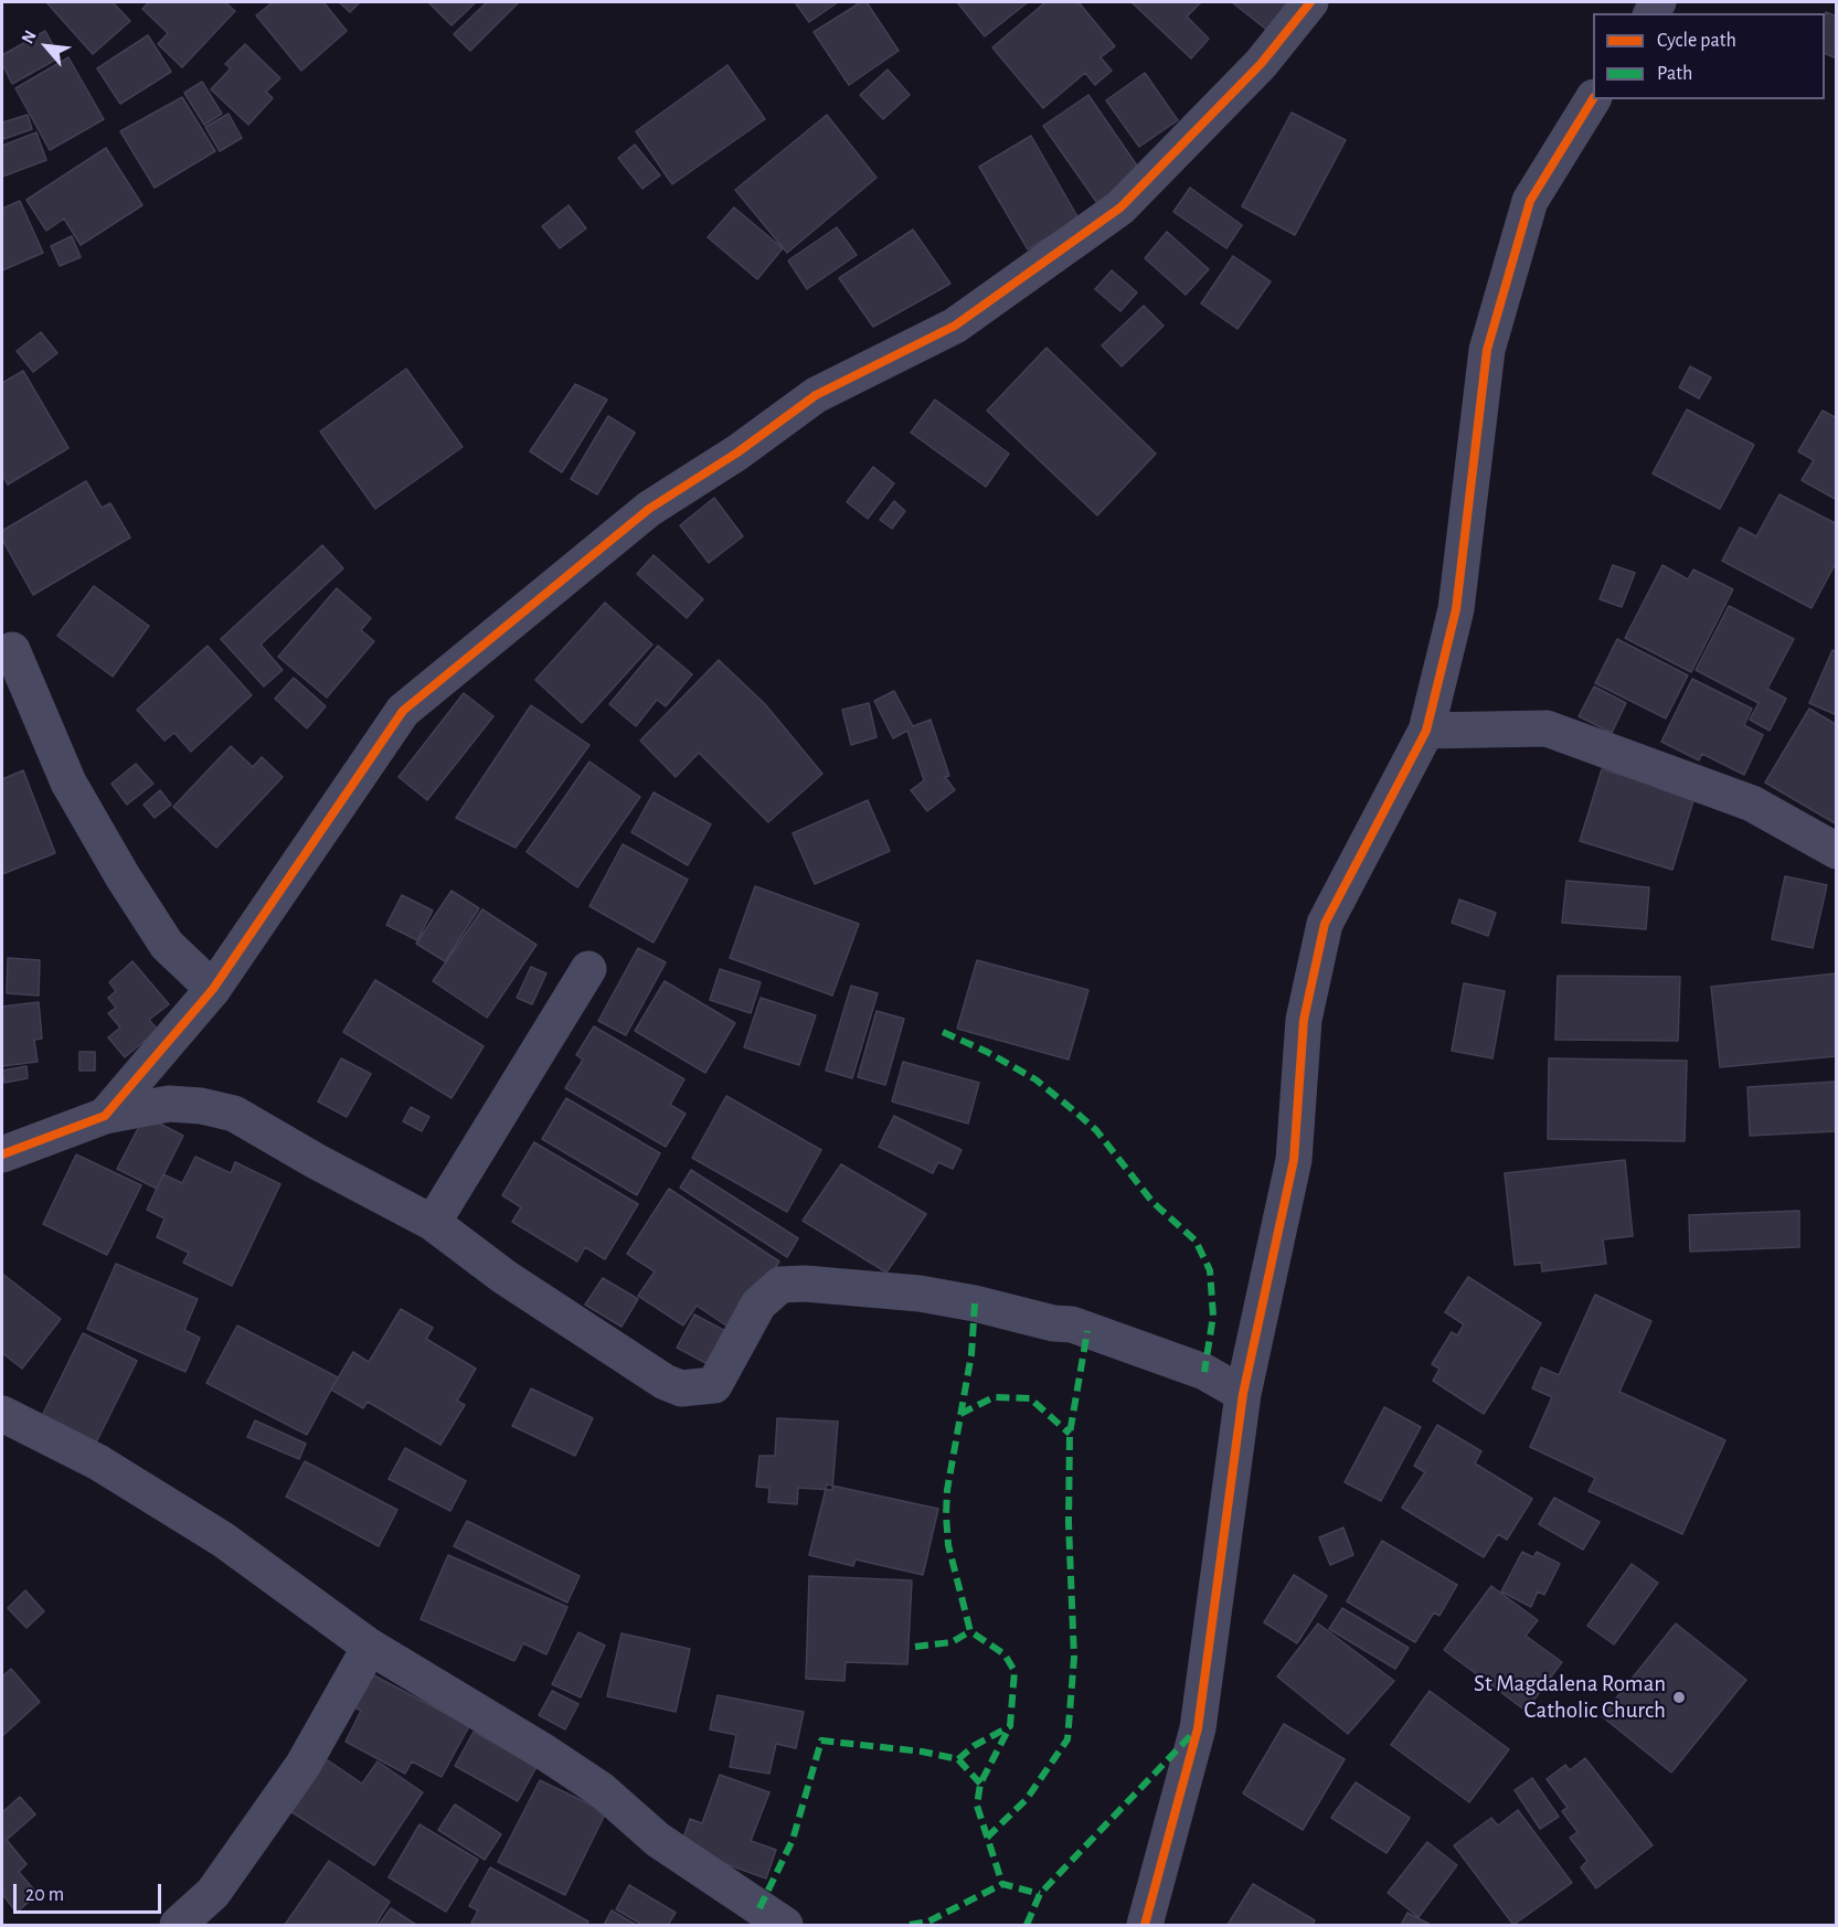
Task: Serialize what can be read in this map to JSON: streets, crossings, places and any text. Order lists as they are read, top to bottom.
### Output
{
  "places": ["St Magdalena Roman Catholic Church"],
  "legend": ["Cycle path", "Path"],
  "scale_bar": "20 m",
  "north": "top left"
}
